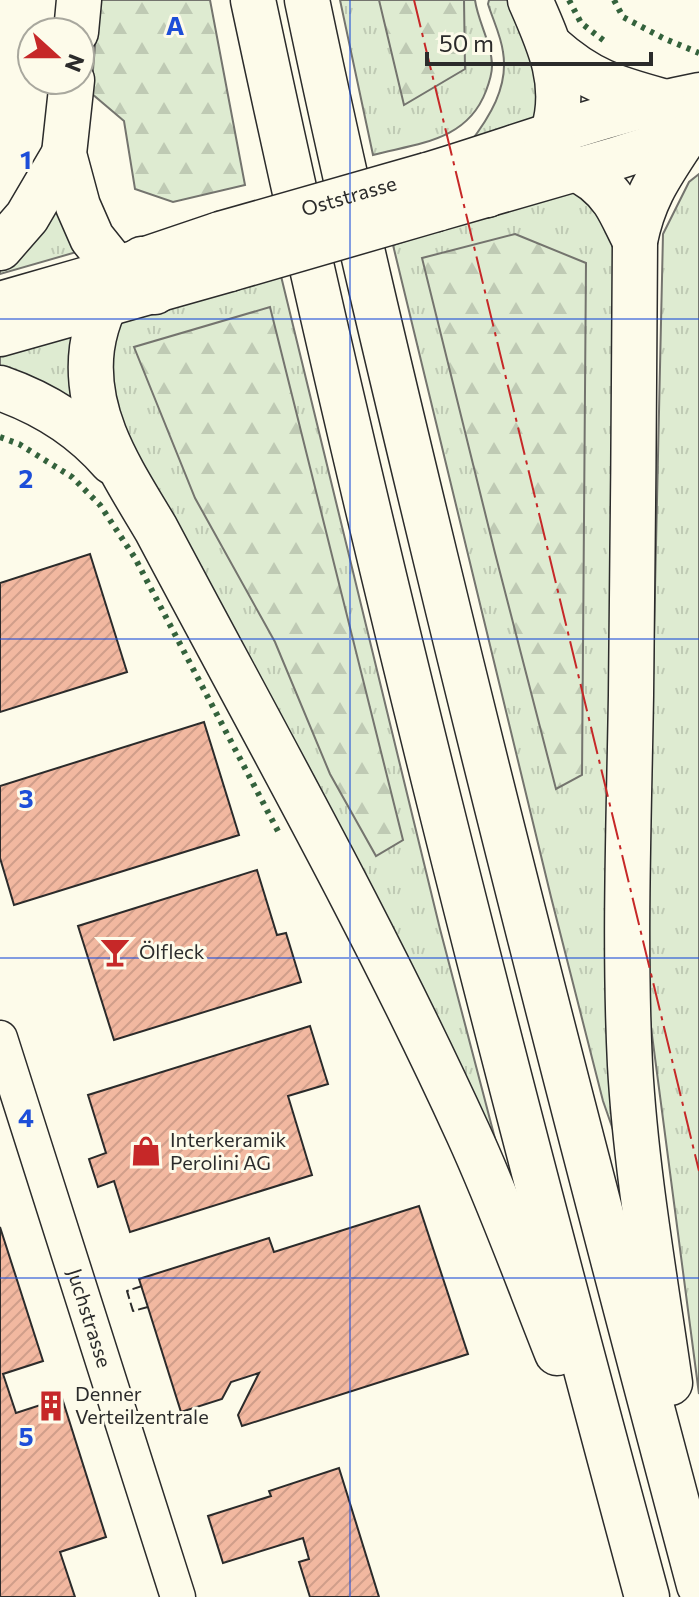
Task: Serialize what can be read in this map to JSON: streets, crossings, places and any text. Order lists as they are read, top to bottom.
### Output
{
  "streets": {
    "main road": ["Oststrasse"],
    "street": ["Juchstrasse"]
  },
  "places": {
    "bar": ["Ölfleck"],
    "shop": ["Interkeramik Perolini AG"],
    "building": ["Denner Verteilzentrale"]
  },
  "scale_bar": "50 m",
  "north": "right",
  "grid": {
    "columns": ["A"],
    "rows": [
      "1",
      "2",
      "3",
      "4",
      "5"
    ]
  }
}
